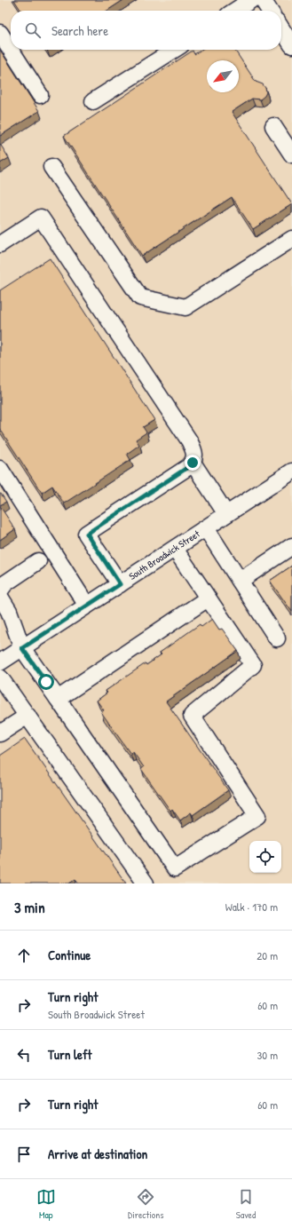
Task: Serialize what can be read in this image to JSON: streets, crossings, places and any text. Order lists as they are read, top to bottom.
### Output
{
  "streets": {
    "street": ["South Broadwick Street"]
  },
  "north": "bottom left",
  "page": {
    "search": "Search here",
    "heading": ["3 min", "Walk · 170 m"],
    "list": [
      ["Continue", "20 m"],
      ["Turn right", "South Broadwick Street", "60 m"],
      ["Turn left", "30 m"],
      ["Turn right", "60 m"],
      "Arrive at destination"
    ],
    "nav": ["Map", "Directions", "Saved"]
  }
}
